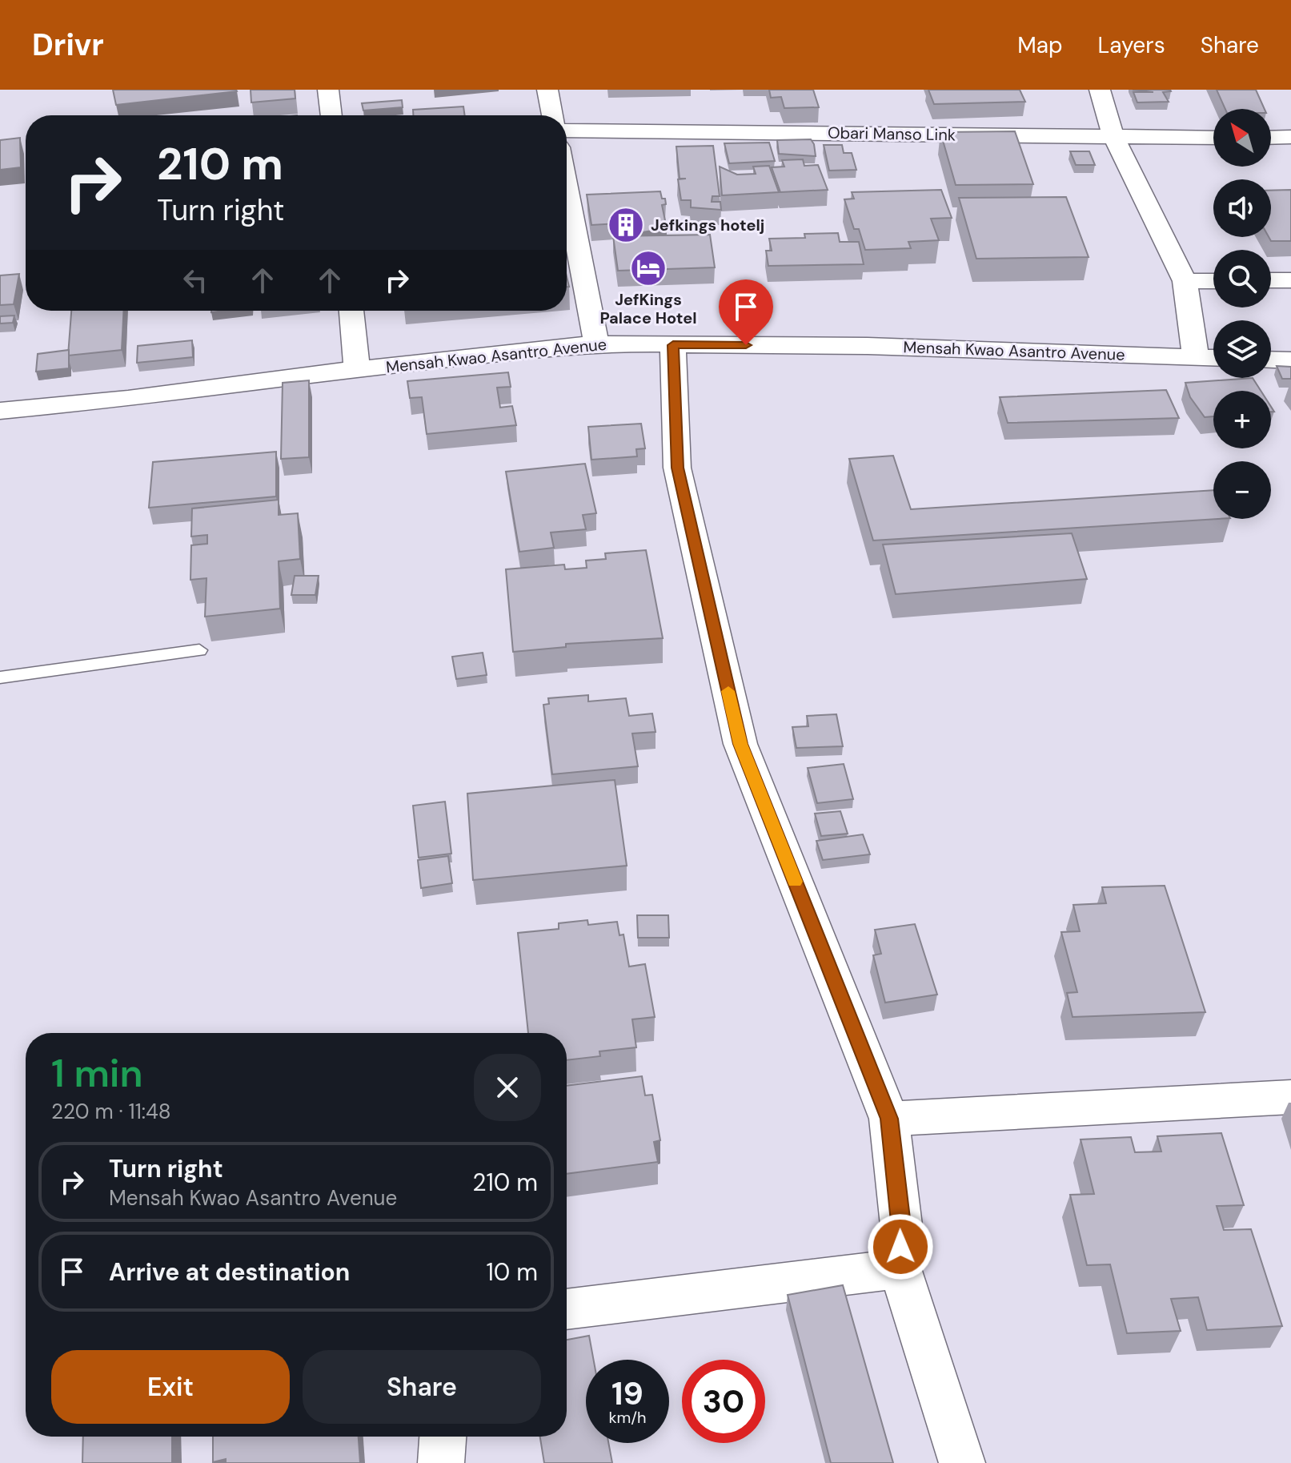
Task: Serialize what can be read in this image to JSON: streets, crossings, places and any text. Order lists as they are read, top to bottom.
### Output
{
  "streets": {
    "street": ["Obari Manso Link", "Mensah Kwao Asantro Avenue"]
  },
  "places": {
    "building": ["Jefkings hotelj"],
    "hotel": ["JefKings Palace Hotel"]
  },
  "north": "top left",
  "page": {
    "header": "Drivr",
    "nav": ["Map", "Layers", "Share"],
    "map_buttons": ["+", "−"],
    "turn": ["210 m", "Turn right"],
    "heading": ["1 min", "220 m · 11:48"],
    "list": [
      {
        "name": "Turn right",
        "note": "Mensah Kwao Asantro Avenue",
        "value": "210 m"
      },
      {
        "name": "Arrive at destination",
        "value": "10 m"
      }
    ],
    "buttons": ["Exit", "Share"],
    "speed": "19 km/h",
    "limit": "30"
  }
}
